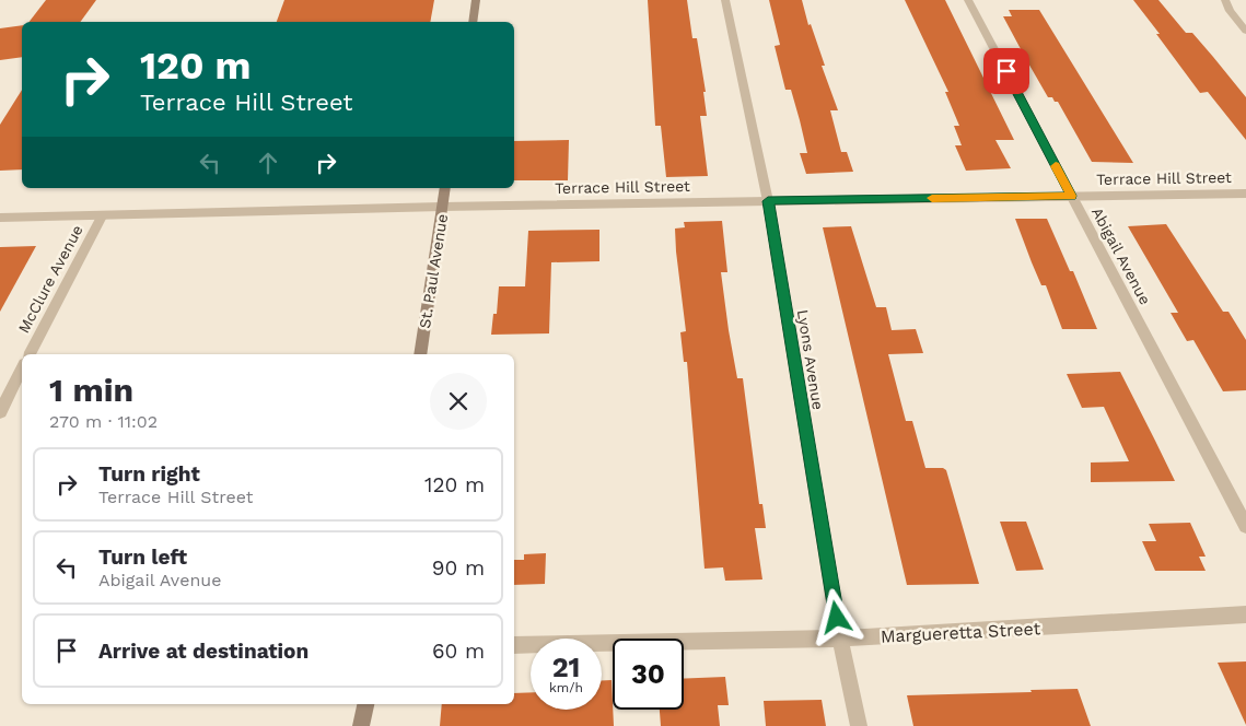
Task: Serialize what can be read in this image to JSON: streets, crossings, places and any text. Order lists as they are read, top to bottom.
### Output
{
  "streets": {
    "main road": ["St. Paul Avenue"],
    "street": [
      "Terrace Hill Street",
      "Abigail Avenue",
      "McClure Avenue",
      "Lyons Avenue",
      "Margueretta Street"
    ]
  },
  "crossings": [
    ["Terrace Hill Street", "Abigail Avenue"],
    ["Terrace Hill Street", "St. Paul Avenue"],
    ["Terrace Hill Street", "McClure Avenue"],
    ["Terrace Hill Street", "Lyons Avenue"],
    ["Lyons Avenue", "Margueretta Street"]
  ],
  "page": {
    "turn": ["120 m", "Terrace Hill Street"],
    "heading": ["1 min", "270 m · 11:02"],
    "list": [
      {
        "name": "Turn right",
        "note": "Terrace Hill Street",
        "value": "120 m"
      },
      {
        "name": "Turn left",
        "note": "Abigail Avenue",
        "value": "90 m"
      },
      {
        "name": "Arrive at destination",
        "value": "60 m"
      }
    ],
    "speed": "21 km/h",
    "limit": "30"
  }
}
